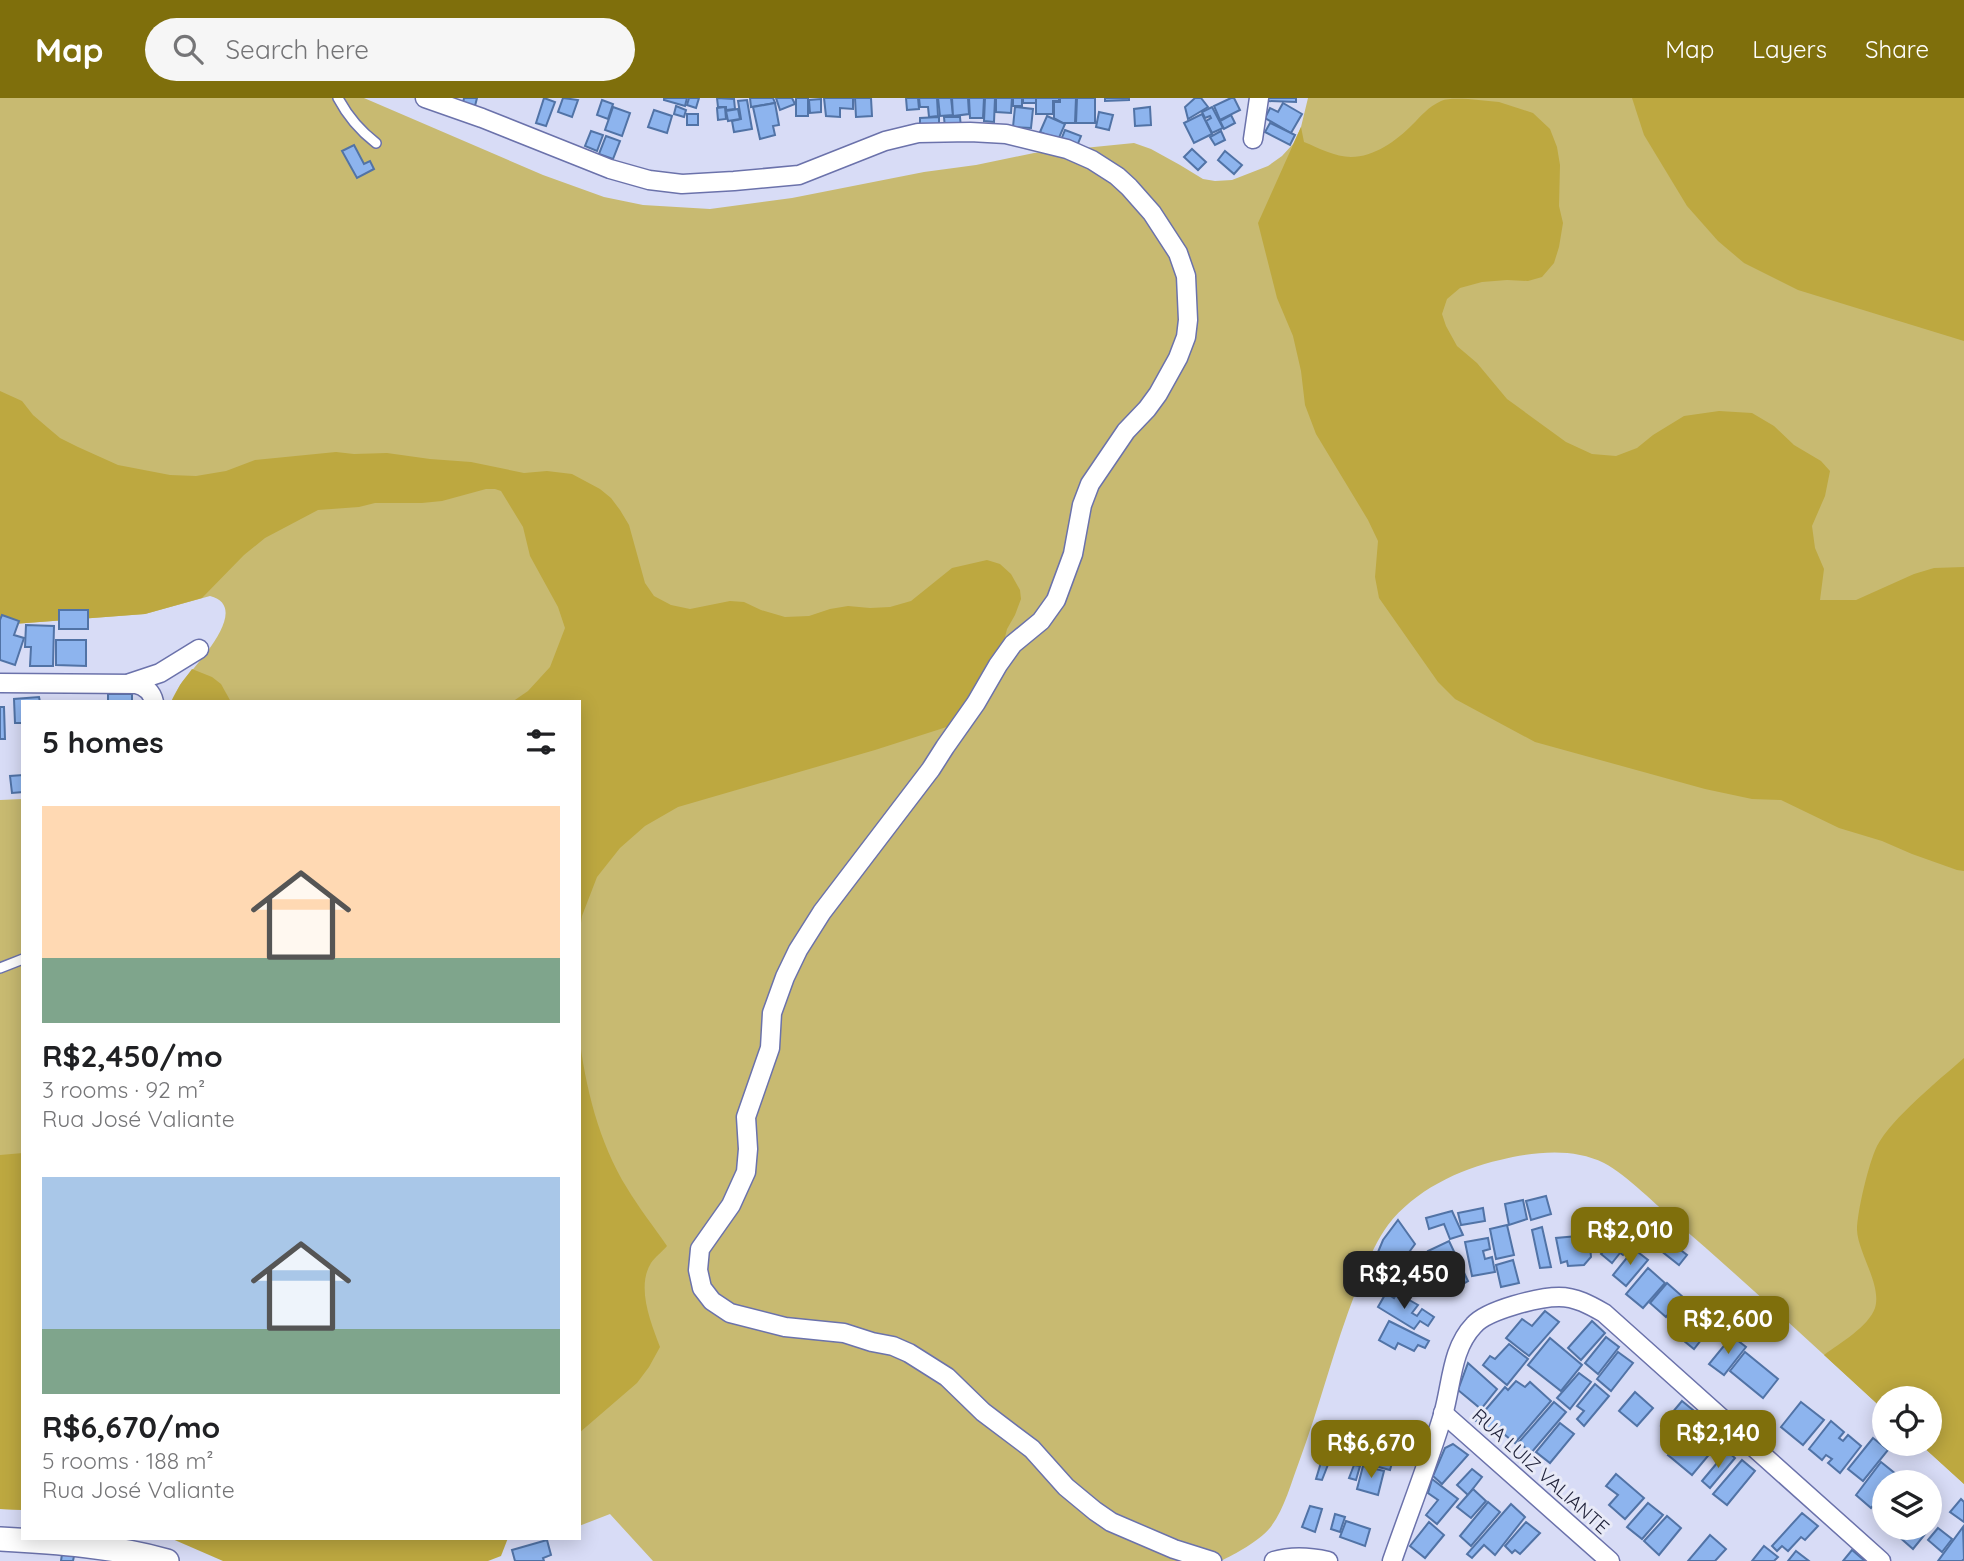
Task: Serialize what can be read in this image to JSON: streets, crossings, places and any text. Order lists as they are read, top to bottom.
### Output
{
  "streets": {
    "street": ["RUA LUIZ VALIANTE"]
  },
  "page": {
    "header": "Map",
    "search": "Search here",
    "nav": ["Map", "Layers", "Share"],
    "heading": "5 homes",
    "list": [
      {
        "name": "R$2,450/mo",
        "note": "3 rooms · 92 m² · Rua José Valiante"
      },
      {
        "name": "R$6,670/mo",
        "note": "5 rooms · 188 m² · Rua José Valiante"
      }
    ],
    "price": [
      "R$2,010",
      "R$2,450",
      "R$2,600",
      "R$2,140",
      "R$6,670"
    ]
  }
}
